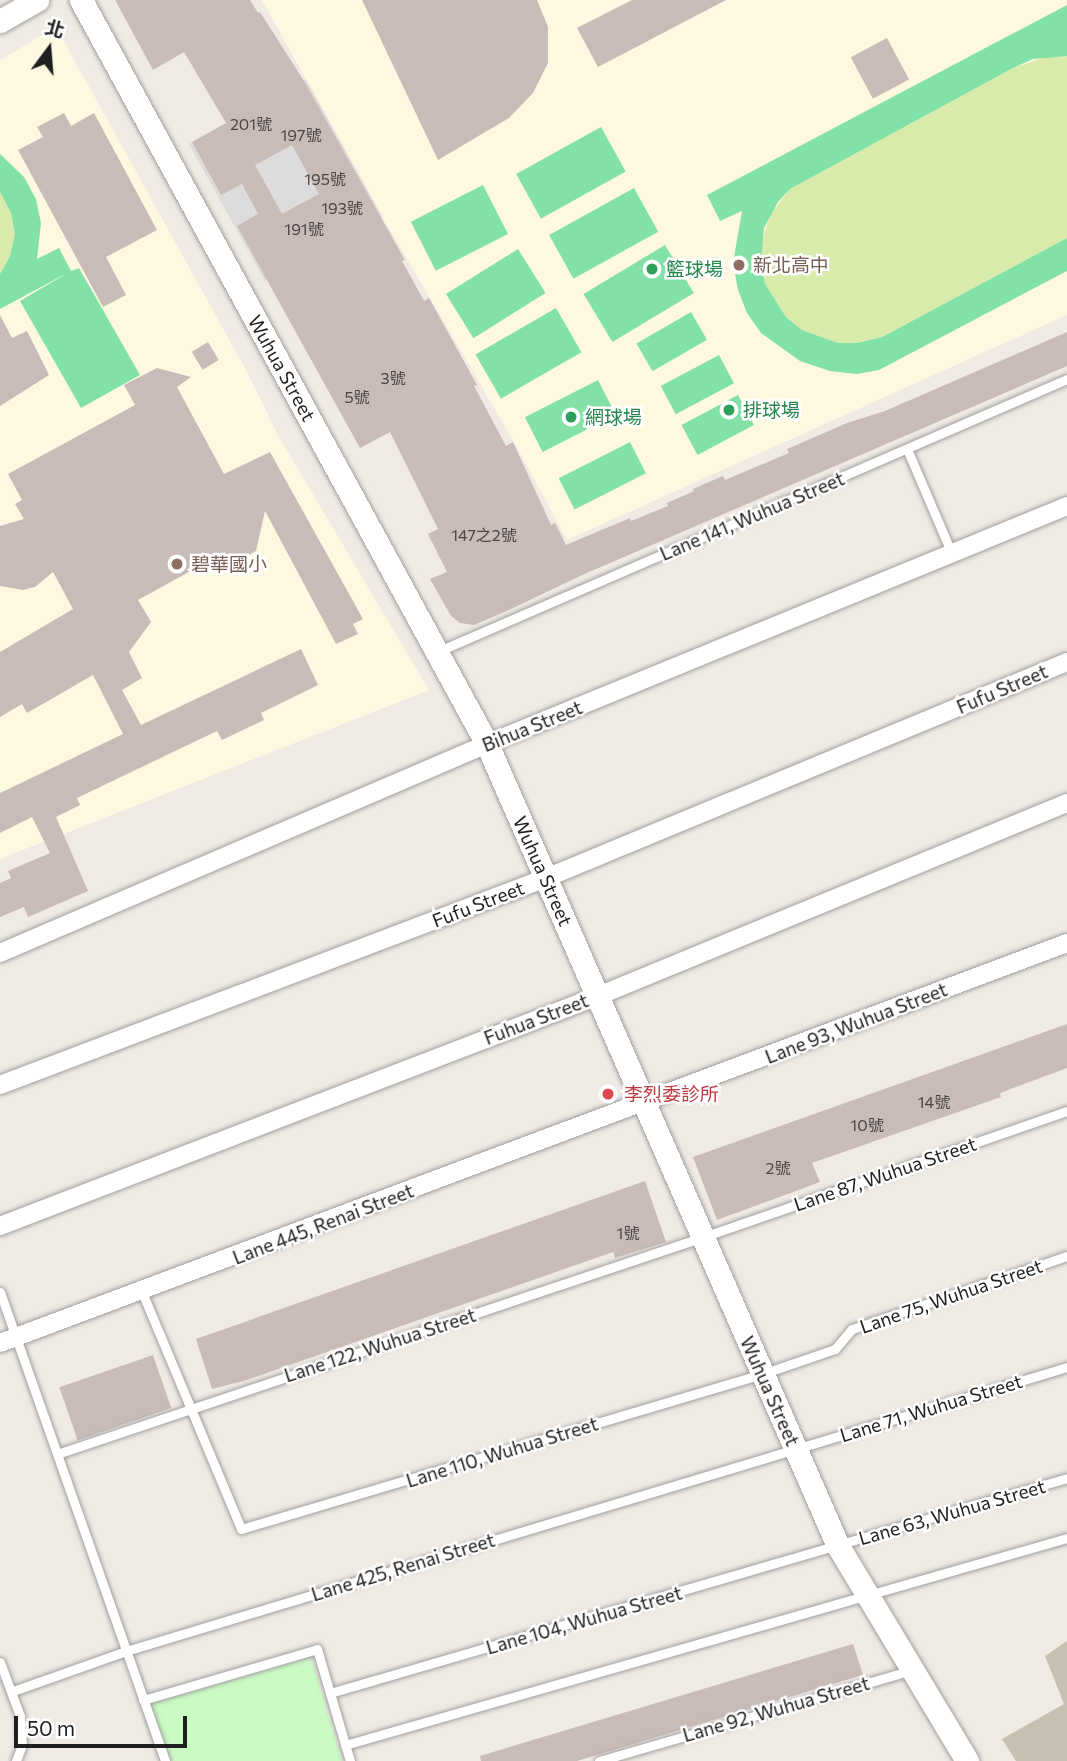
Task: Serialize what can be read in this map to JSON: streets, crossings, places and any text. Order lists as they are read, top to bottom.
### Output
{
  "streets": {
    "street": [
      "Wuhua Street",
      "Fufu Street",
      "Bihua Street",
      "Fuhua Street",
      "Lane 93, Wuhua Street",
      "Lane 445, Renai Street"
    ],
    "lane": [
      "Lane 141, Wuhua Street",
      "Lane 87, Wuhua Street",
      "Lane 75, Wuhua Street",
      "Lane 122, Wuhua Street",
      "Lane 71, Wuhua Street",
      "Lane 110, Wuhua Street",
      "Lane 63, Wuhua Street",
      "Lane 425, Renai Street",
      "Lane 104, Wuhua Street",
      "Lane 92, Wuhua Street"
    ]
  },
  "crossings": [
    ["Wuhua Street", "Lane 141, Wuhua Street"],
    ["Wuhua Street", "Fufu Street"],
    ["Wuhua Street", "Bihua Street"],
    ["Wuhua Street", "Fuhua Street"],
    ["Wuhua Street", "Lane 93, Wuhua Street"],
    ["Wuhua Street", "Lane 87, Wuhua Street"],
    ["Wuhua Street", "Lane 445, Renai Street"],
    ["Wuhua Street", "Lane 75, Wuhua Street"],
    ["Wuhua Street", "Lane 122, Wuhua Street"],
    ["Wuhua Street", "Lane 71, Wuhua Street"],
    ["Wuhua Street", "Lane 110, Wuhua Street"],
    ["Wuhua Street", "Lane 63, Wuhua Street"],
    ["Wuhua Street", "Lane 425, Renai Street"],
    ["Wuhua Street", "Lane 104, Wuhua Street"],
    ["Wuhua Street", "Lane 92, Wuhua Street"],
    ["Lane 93, Wuhua Street", "Lane 445, Renai Street"],
    ["Lane 87, Wuhua Street", "Lane 122, Wuhua Street"],
    ["Lane 75, Wuhua Street", "Lane 110, Wuhua Street"],
    ["Lane 122, Wuhua Street", "Lane 110, Wuhua Street"],
    ["Lane 71, Wuhua Street", "Lane 425, Renai Street"],
    ["Lane 63, Wuhua Street", "Lane 104, Wuhua Street"]
  ],
  "places": [
    "新北高中",
    "籃球場",
    "排球場",
    "網球場",
    "碧華國小",
    "李烈委診所"
  ],
  "house_numbers": [
    "201號",
    "197號",
    "195號",
    "193號",
    "191號",
    "3號",
    "5號",
    "147之2號",
    "14號",
    "10號",
    "2號",
    "1號"
  ],
  "scale_bar": "50 m",
  "north": "top"
}
